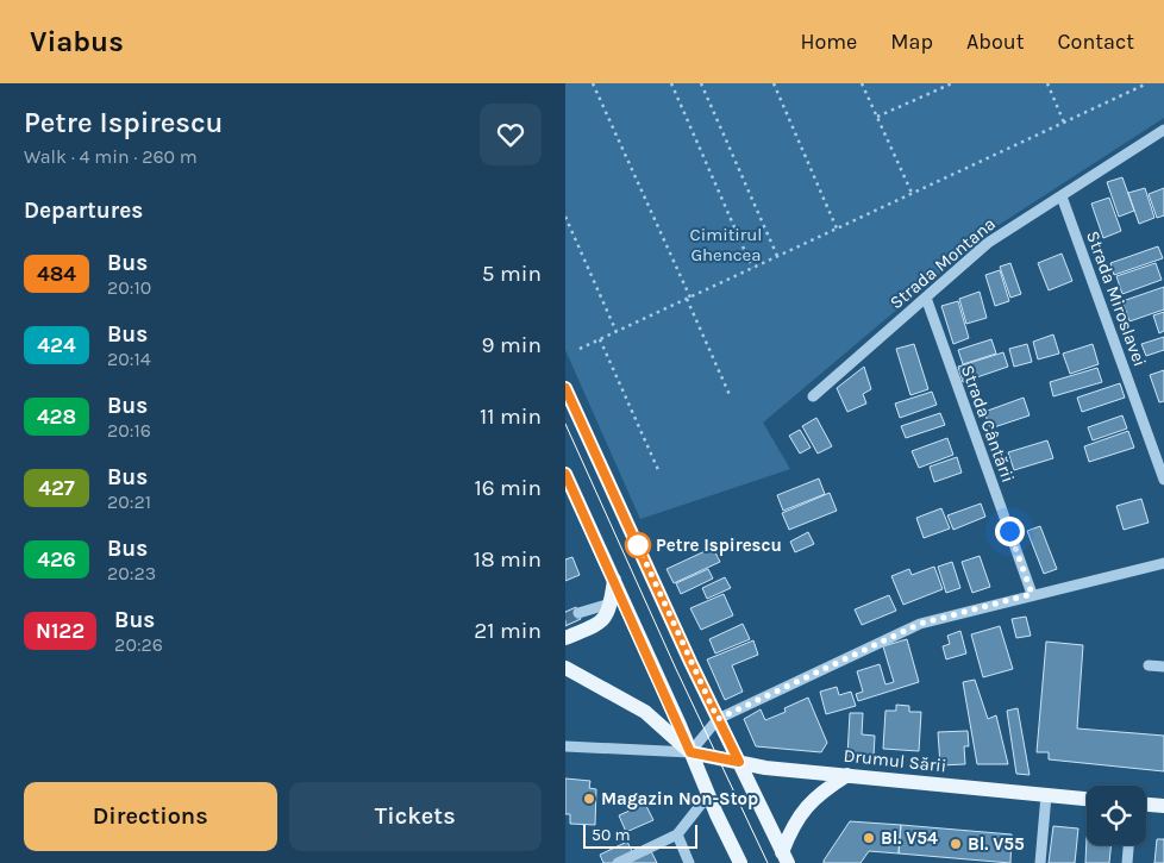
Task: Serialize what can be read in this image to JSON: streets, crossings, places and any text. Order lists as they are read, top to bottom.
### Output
{
  "streets": {
    "main road": ["Drumul Sării"],
    "street": ["Strada Montana", "Strada Miroslavei", "Strada Cântării"]
  },
  "crossings": [
    ["Strada Montana", "Strada Miroslavei"],
    ["Strada Montana", "Strada Cântării"]
  ],
  "parks": ["Cimitirul Ghencea"],
  "places": [
    "Petre Ispirescu",
    "Magazin Non-Stop",
    "Bl. V54",
    "Bl. V55"
  ],
  "lines": ["bus line 484"],
  "scale_bar": "50 m",
  "page": {
    "header": "Viabus",
    "nav": [
      "Home",
      "Map",
      "About",
      "Contact"
    ],
    "heading": [
      ["Petre Ispirescu", "Walk · 4 min · 260 m"],
      "Departures"
    ],
    "list": [
      {
        "mark": "484",
        "name": "Bus",
        "note": "20:10",
        "value": "5 min"
      },
      {
        "mark": "424",
        "name": "Bus",
        "note": "20:14",
        "value": "9 min"
      },
      {
        "mark": "428",
        "name": "Bus",
        "note": "20:16",
        "value": "11 min"
      },
      {
        "mark": "427",
        "name": "Bus",
        "note": "20:21",
        "value": "16 min"
      },
      {
        "mark": "426",
        "name": "Bus",
        "note": "20:23",
        "value": "18 min"
      },
      {
        "mark": "N122",
        "name": "Bus",
        "note": "20:26",
        "value": "21 min"
      }
    ],
    "buttons": ["Directions", "Tickets"],
    "scale": "50 m"
  }
}
